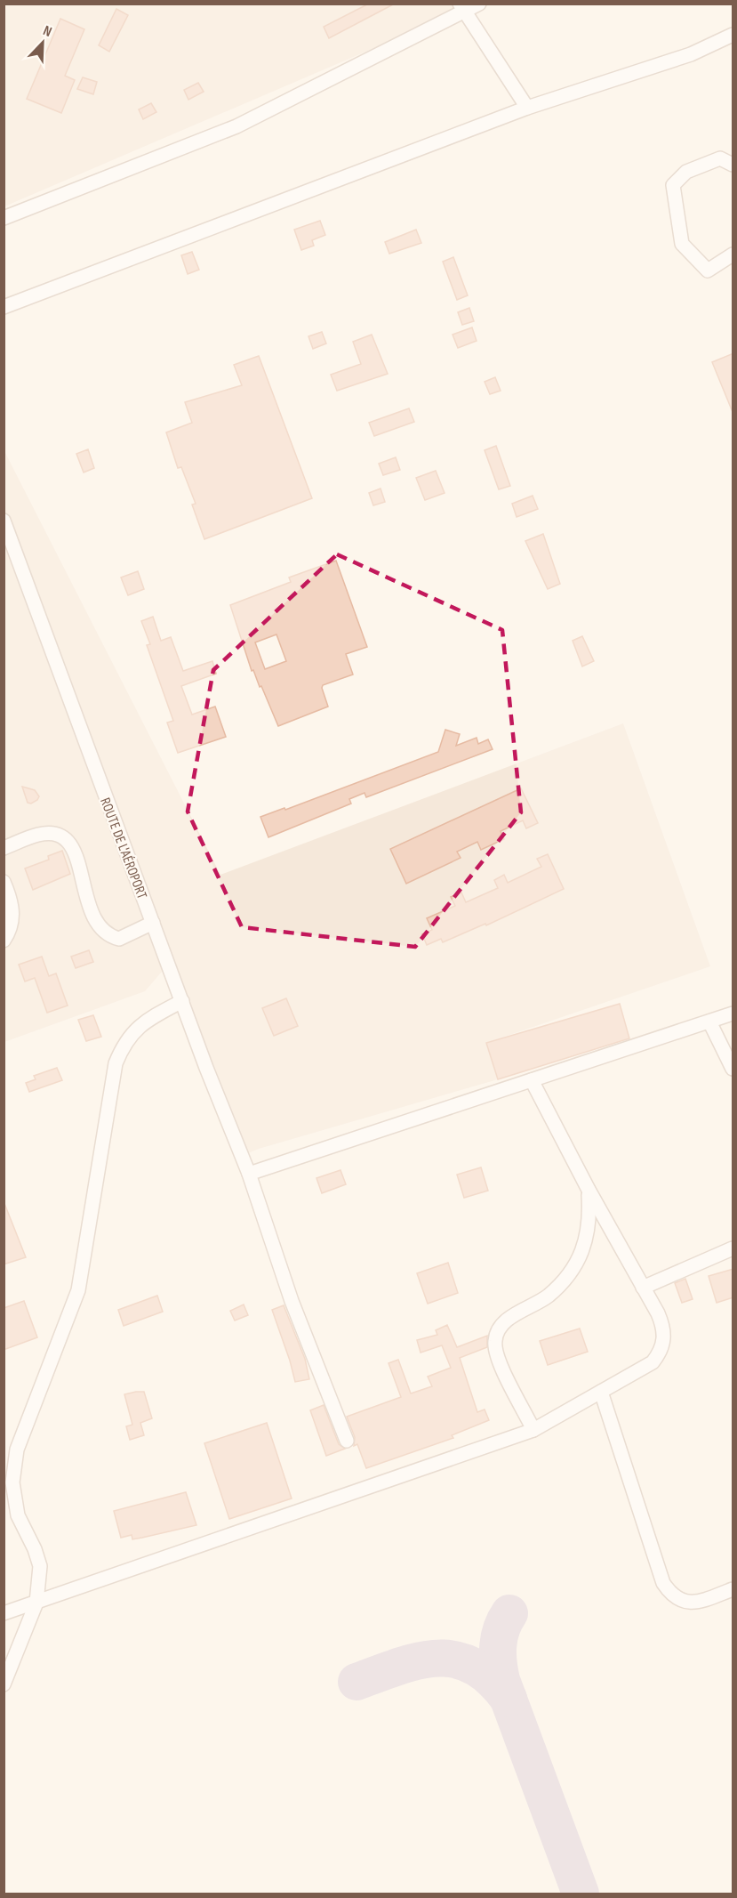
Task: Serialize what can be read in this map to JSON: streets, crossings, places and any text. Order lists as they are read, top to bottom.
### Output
{
  "streets": {
    "street": ["ROUTE DE L'AÉROPORT"]
  },
  "north": "top right"
}
